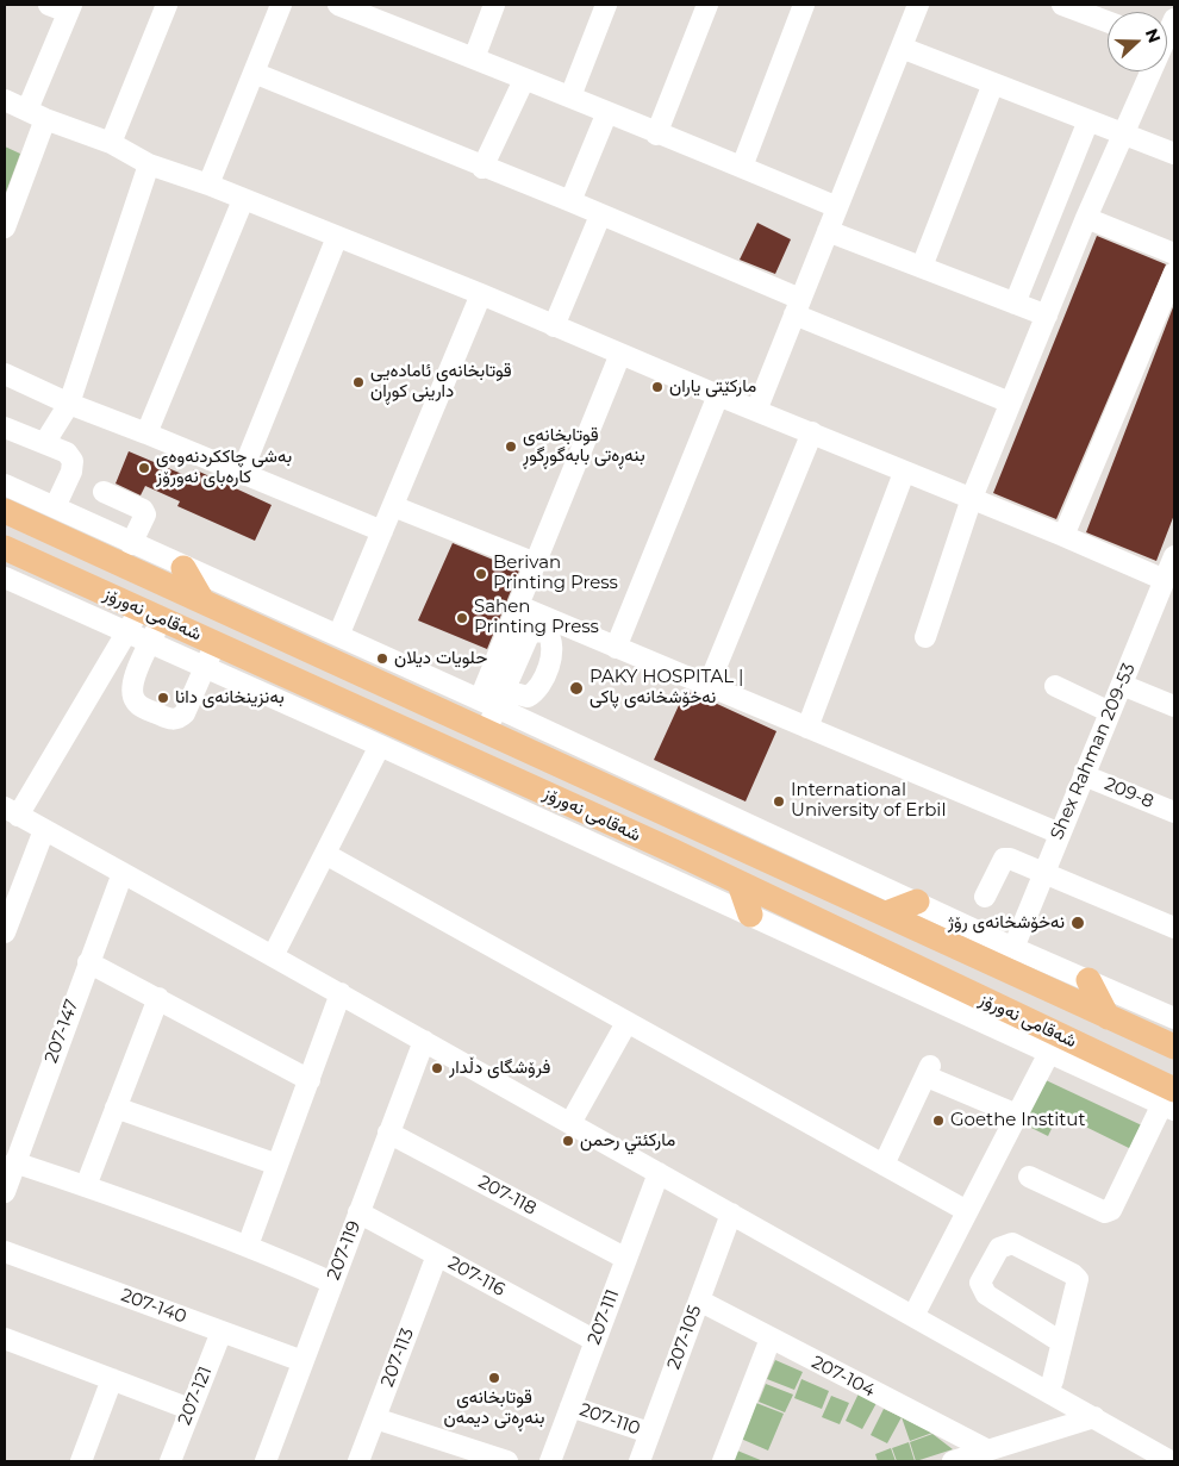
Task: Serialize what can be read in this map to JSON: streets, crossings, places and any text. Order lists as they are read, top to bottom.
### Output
{
  "streets": {
    "main road": ["شەقامی نەورۆز"],
    "street": [
      "Shex Rahman 209-53",
      "209-8",
      "207-147",
      "207-118",
      "207-119",
      "207-116",
      "207-140",
      "207-111",
      "207-105",
      "207-113",
      "207-104",
      "207-121",
      "207-110"
    ]
  },
  "crossings": [
    ["Shex Rahman 209-53", "209-8"],
    ["207-118", "207-119"],
    ["207-118", "207-111"],
    ["207-119", "207-116"],
    ["207-119", "207-140"],
    ["207-116", "207-111"],
    ["207-116", "207-113"],
    ["207-140", "207-121"],
    ["207-111", "207-110"],
    ["207-105", "207-104"],
    ["207-105", "207-110"]
  ],
  "places": [
    "قوتابخانەی ئامادەیی دارینی کوڕان",
    "مارکێتی یاران",
    "قوتابخانەی بنەڕەتی بابەگوڕگوڕ",
    "به‌شی چاككردنه‌وه‌ی كاره‌بای نه‌ورۆز",
    "Berivan Printing Press",
    "Sahen Printing Press",
    "حلويات ديلان",
    "PAKY HOSPITAL | نەخۆشخانەی پاکی",
    "بەنزینخانەی دانا",
    "International University of Erbil",
    "نەخۆشخانەی رۆژ",
    "فرۆشگای دڵدار",
    "Goethe Institut",
    "ماركئتي رحمن",
    "قوتابخانەی بنەڕەتی دیمەن"
  ],
  "north": "right"
}
